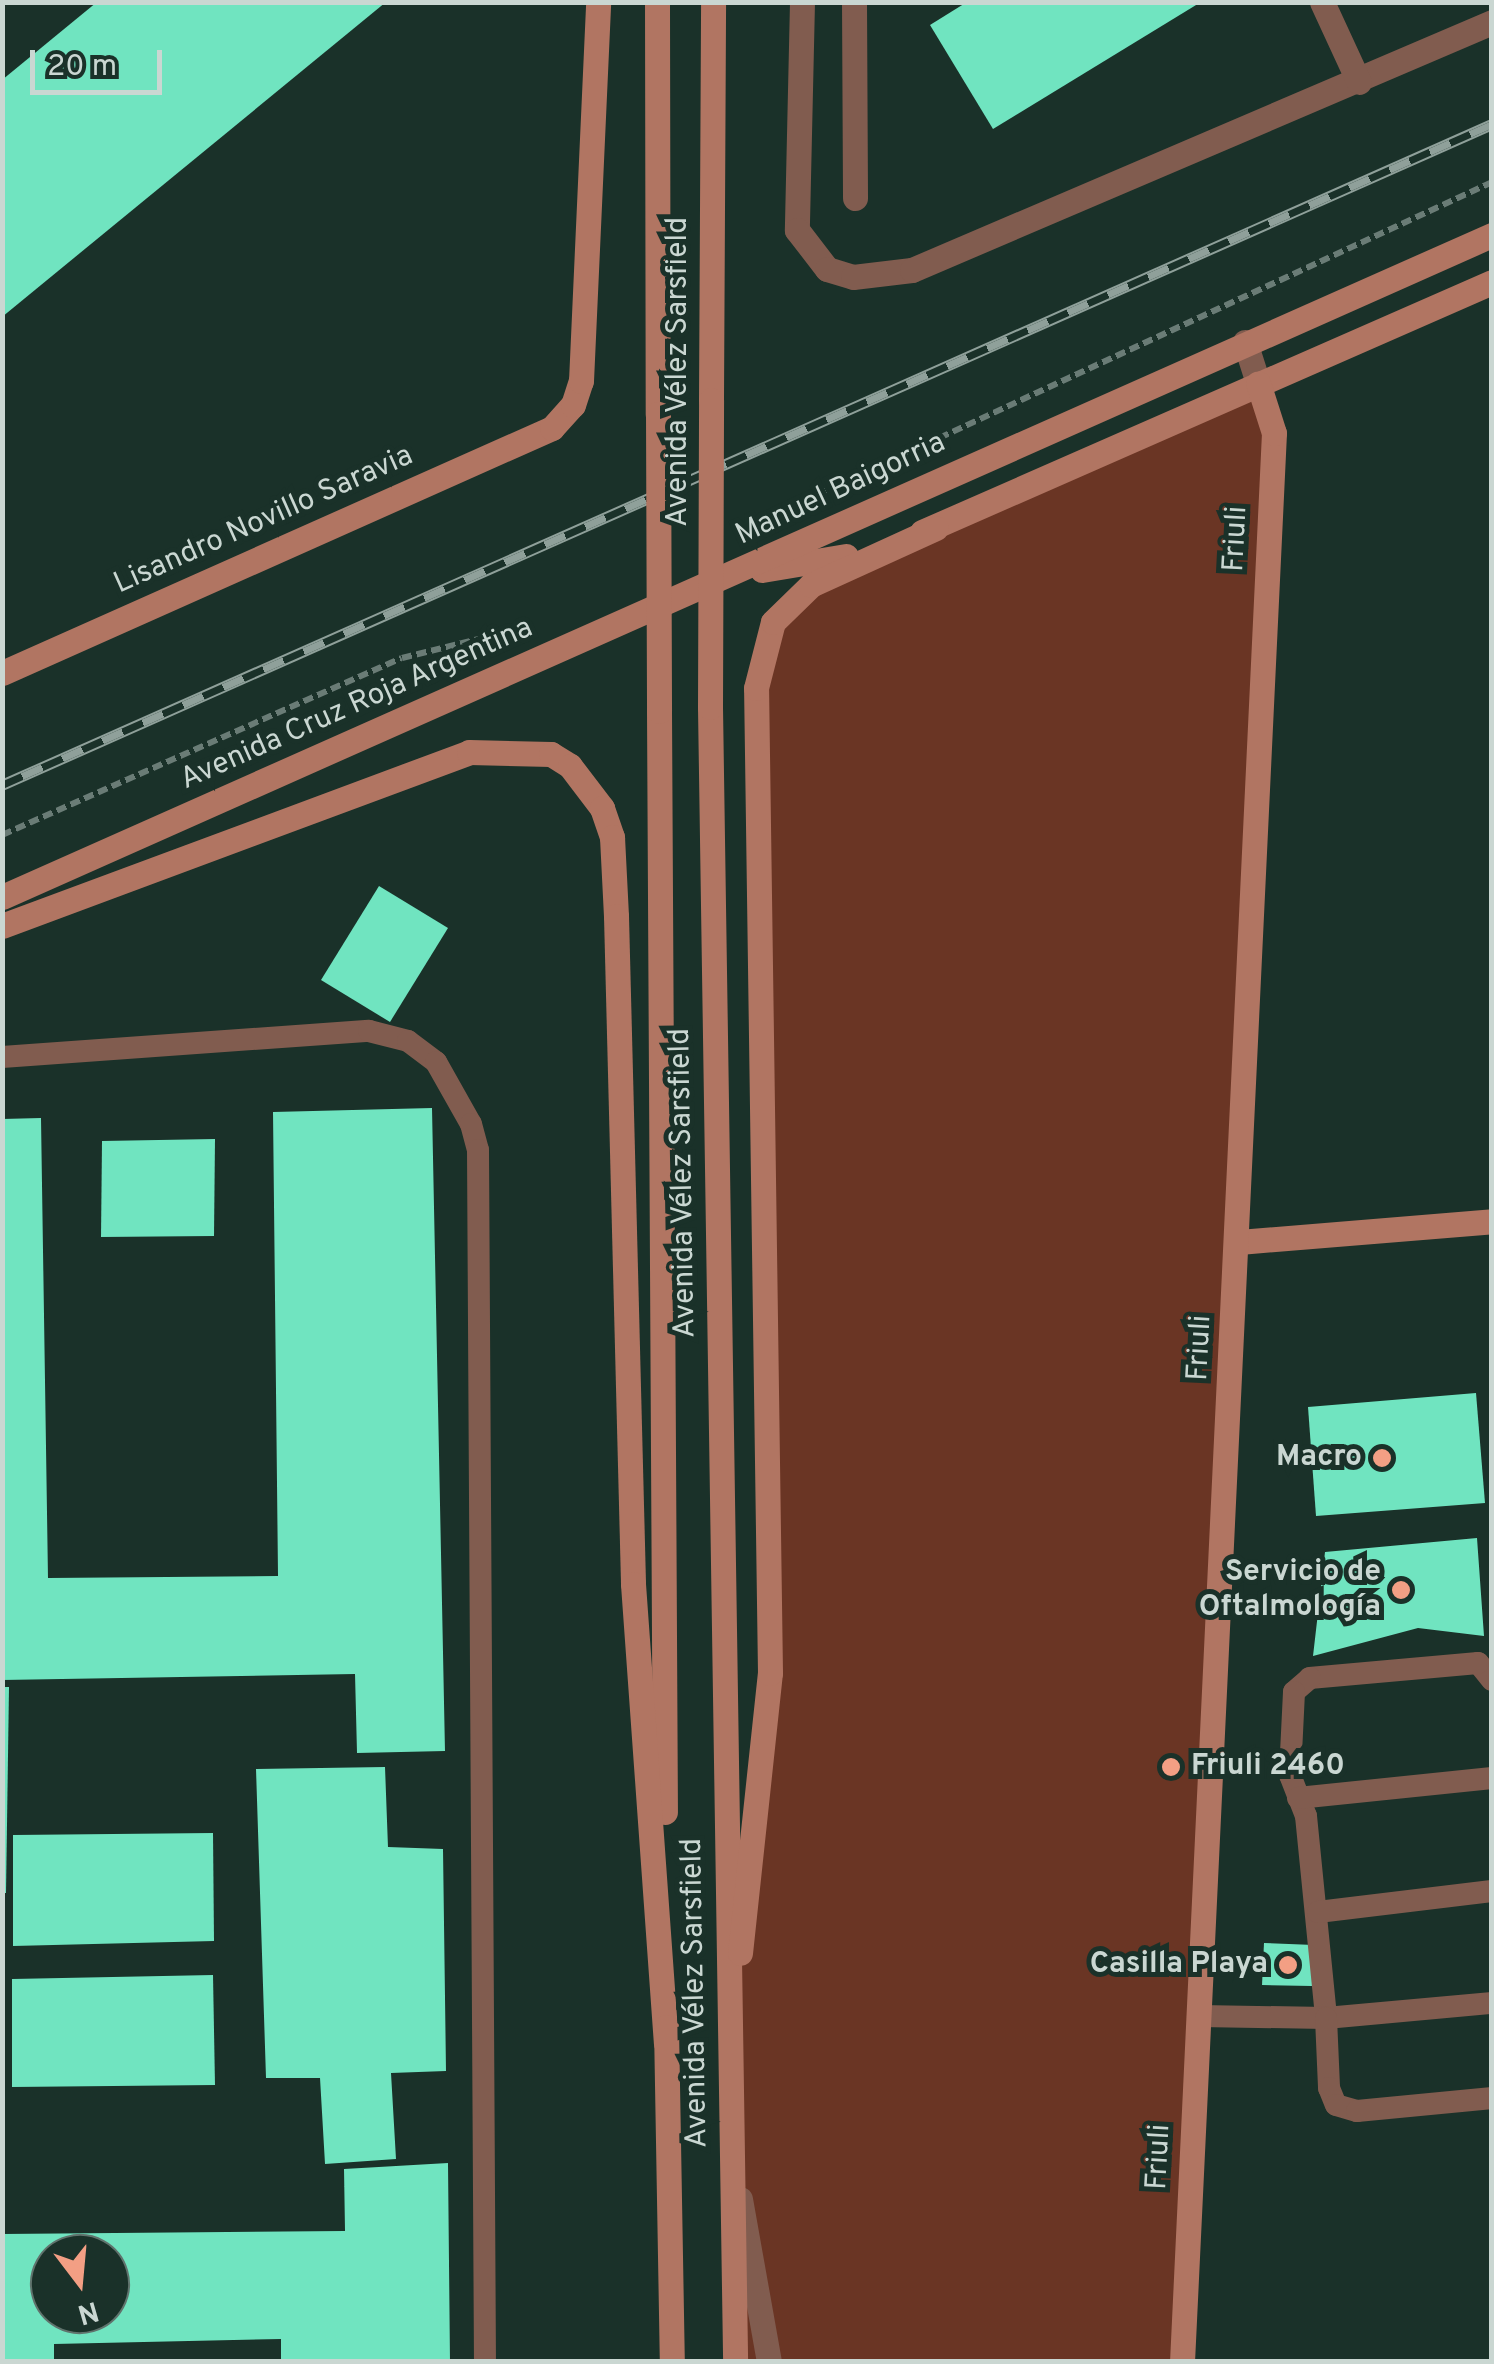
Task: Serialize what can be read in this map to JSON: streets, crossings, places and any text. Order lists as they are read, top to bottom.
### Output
{
  "streets": {
    "main road": [
      "Avenida Vélez Sarsfield",
      "Manuel Baigorria",
      "Lisandro Novillo Saravia",
      "Friuli",
      "Avenida Cruz Roja Argentina"
    ]
  },
  "crossings": [
    ["Manuel Baigorria", "Friuli"],
    ["Manuel Baigorria", "Avenida Cruz Roja Argentina"]
  ],
  "places": [
    "Macro",
    "Servicio de Oftalmología",
    "Friuli 2460",
    "Casilla Playa"
  ],
  "scale_bar": "20 m",
  "north": "bottom"
}
